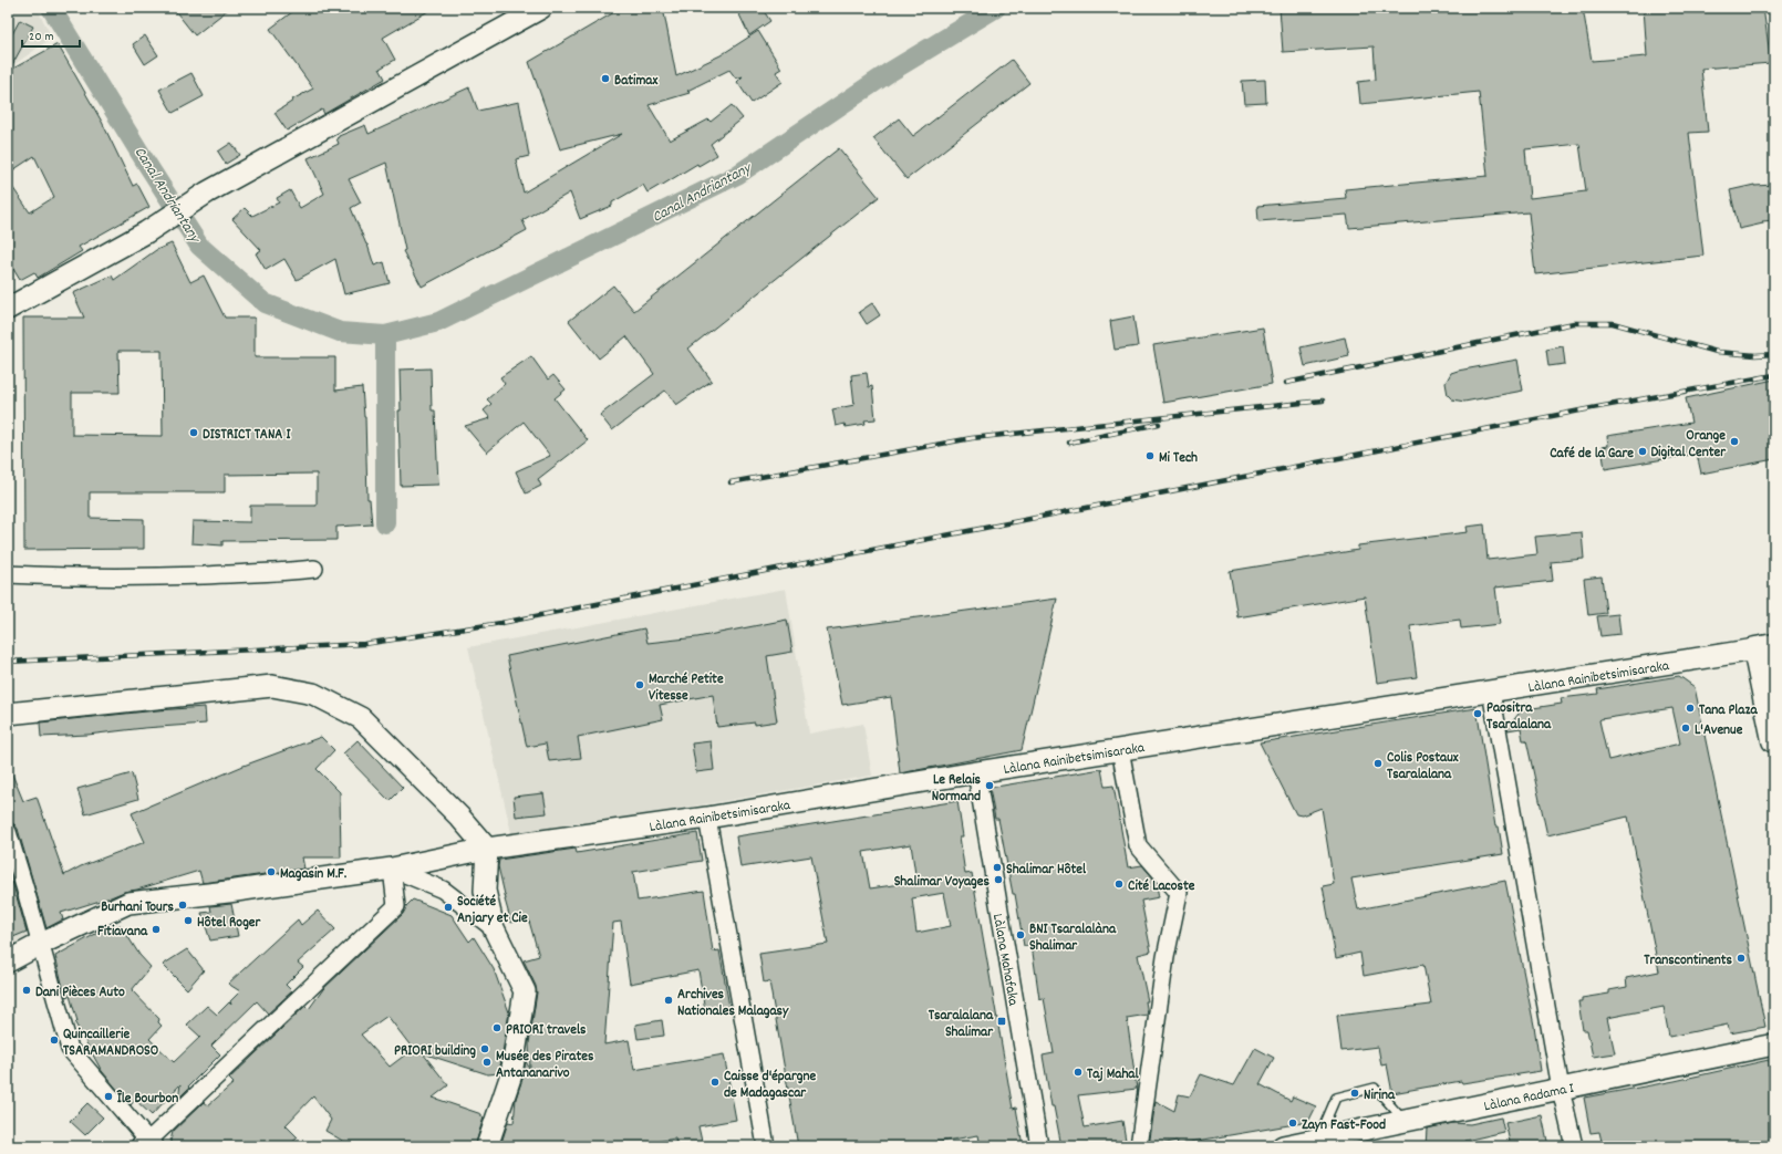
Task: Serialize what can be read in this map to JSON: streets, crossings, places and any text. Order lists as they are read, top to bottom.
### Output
{
  "streets": {
    "street": ["Làlana Rainibetsimisaraka", "Làlana Mahafaka", "Làlana Radama I"]
  },
  "crossings": [
    ["Làlana Rainibetsimisaraka", "Làlana Mahafaka"]
  ],
  "water": ["Canal Andriantany"],
  "places": {
    "other": [
      "Batimax",
      "DISTRICT TANA I",
      "Orange Digital Center",
      "Café de la Gare",
      "Mi Tech",
      "Marché Petite Vitesse",
      "Tana Plaza",
      "Paositra Tsaralalana",
      "L'Avenue",
      "Colis Postaux Tsaralalana",
      "Le Relais Normand",
      "Shalimar Hôtel",
      "Magasin M.F.",
      "Shalimar Voyages",
      "Cité Lacoste",
      "Burhani Tours",
      "Société Anjary et Cie",
      "Hôtel Roger",
      "Fitiavana",
      "BNI Tsaralalàna Shalimar",
      "Transcontinents",
      "Dani Pièces Auto",
      "Archives Nationales Malagasy",
      "PRIORI travels",
      "Quincaillerie TSARAMANDROSO",
      "PRIORI building",
      "Musée des Pirates Antananarivo",
      "Taj Mahal",
      "Caisse d'épargne de Madagascar",
      "Nirina",
      "Île Bourbon",
      "Zayn Fast-Food"
    ],
    "transit": ["Tsaralalana Shalimar"]
  },
  "scale_bar": "20 m"
}
